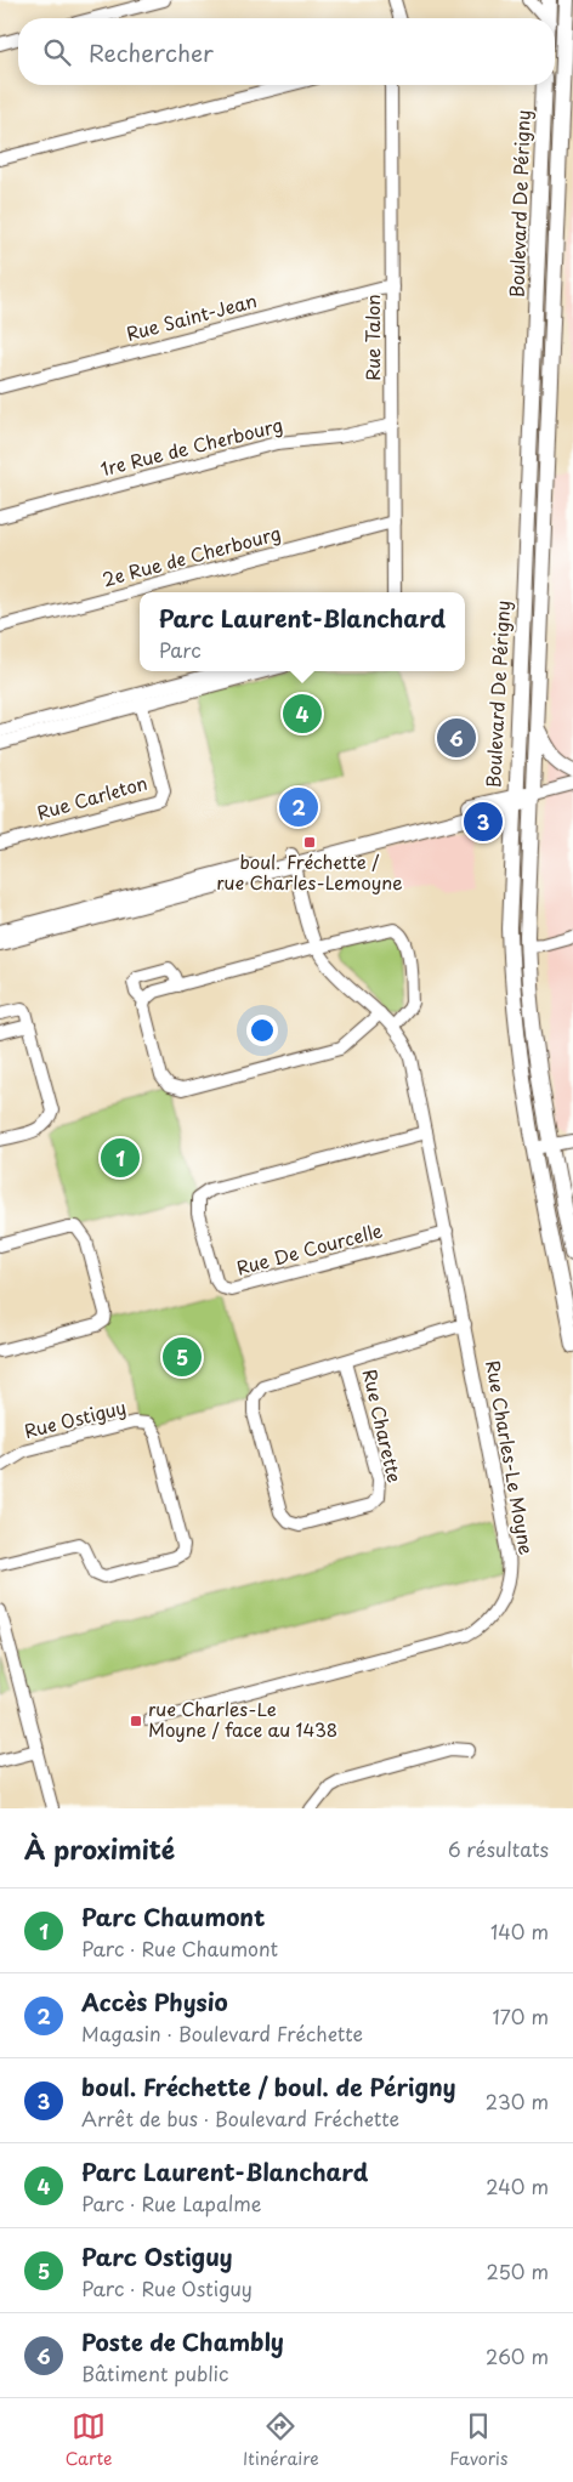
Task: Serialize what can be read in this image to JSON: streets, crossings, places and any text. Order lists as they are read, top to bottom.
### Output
{
  "streets": {
    "main road": ["Boulevard De Périgny"],
    "street": [
      "Rue Saint-Jean",
      "Rue Talon",
      "1re Rue de Cherbourg",
      "2e Rue de Cherbourg",
      "Rue Carleton",
      "Rue De Courcelle",
      "Rue Ostiguy",
      "Rue Charette",
      "Rue Charles-Le Moyne"
    ]
  },
  "crossings": [
    ["Rue Saint-Jean", "Rue Talon"],
    ["Rue Talon", "1re Rue de Cherbourg"],
    ["Rue Talon", "2e Rue de Cherbourg"],
    ["Rue De Courcelle", "Rue Charles-Le Moyne"],
    ["Rue Charette", "Rue Charles-Le Moyne"]
  ],
  "places": {
    "transit": ["boul. Fréchette / rue Charles-Lemoyne", "rue Charles-Le Moyne / face au 1438"]
  },
  "page": {
    "search": "Rechercher",
    "popup": ["Parc Laurent-Blanchard", "Parc"],
    "pins": [
      "4",
      "6",
      "2",
      "3",
      "1",
      "5"
    ],
    "heading": ["À proximité", "6 résultats"],
    "list": [
      {
        "mark": "1",
        "name": "Parc Chaumont",
        "note": "Parc · Rue Chaumont",
        "value": "140 m"
      },
      {
        "mark": "2",
        "name": "Accès Physio",
        "note": "Magasin · Boulevard Fréchette",
        "value": "170 m"
      },
      {
        "mark": "3",
        "name": "boul. Fréchette / boul. de Périgny",
        "note": "Arrêt de bus · Boulevard Fréchette",
        "value": "230 m"
      },
      {
        "mark": "4",
        "name": "Parc Laurent-Blanchard",
        "note": "Parc · Rue Lapalme",
        "value": "240 m"
      },
      {
        "mark": "5",
        "name": "Parc Ostiguy",
        "note": "Parc · Rue Ostiguy",
        "value": "250 m"
      },
      {
        "mark": "6",
        "name": "Poste de Chambly",
        "note": "Bâtiment public",
        "value": "260 m"
      }
    ],
    "nav": ["Carte", "Itinéraire", "Favoris"]
  }
}
